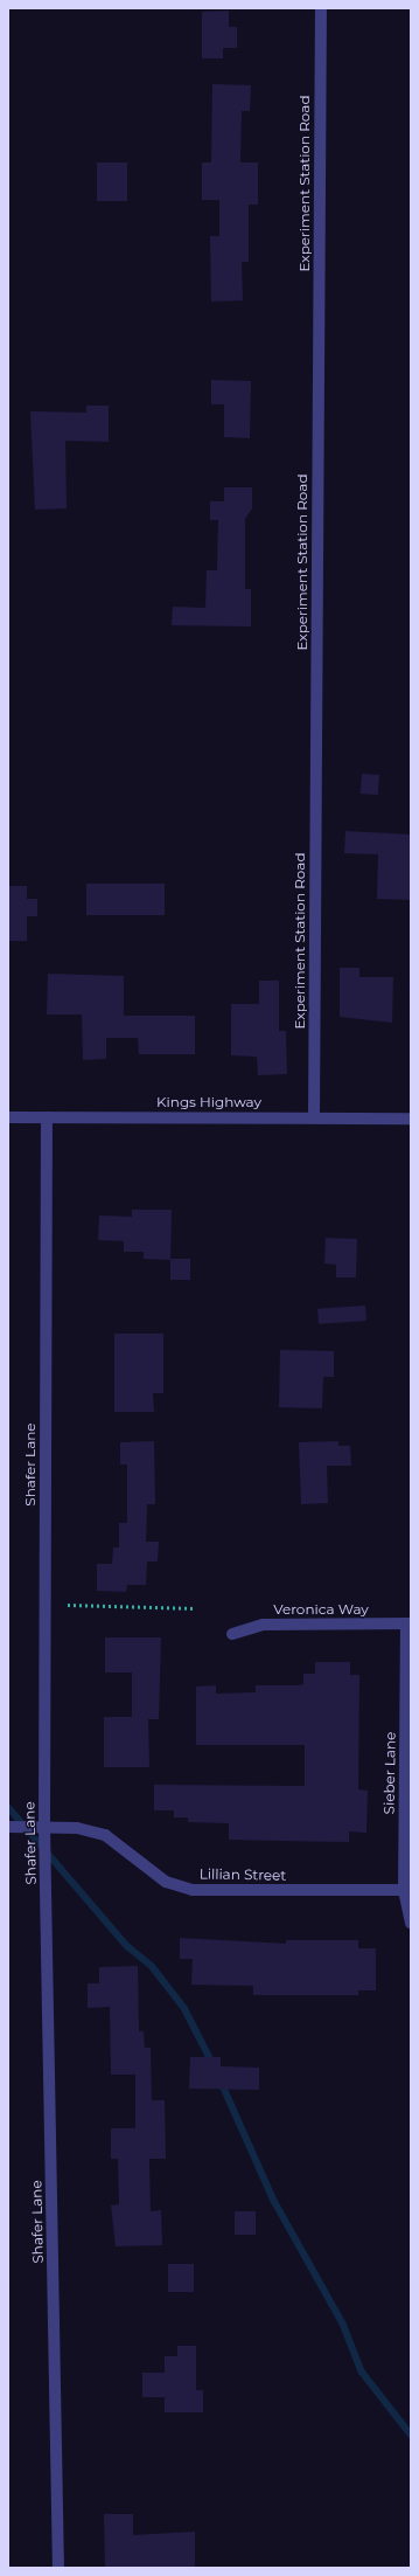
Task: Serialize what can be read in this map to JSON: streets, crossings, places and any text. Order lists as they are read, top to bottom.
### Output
{
  "streets": {
    "street": [
      "Experiment Station Road",
      "Kings Highway",
      "Shafer Lane",
      "Veronica Way",
      "Sieber Lane",
      "Lillian Street"
    ]
  },
  "crossings": [
    ["Experiment Station Road", "Kings Highway"],
    ["Kings Highway", "Shafer Lane"],
    ["Shafer Lane", "Lillian Street"],
    ["Veronica Way", "Sieber Lane"],
    ["Sieber Lane", "Lillian Street"]
  ]
}
